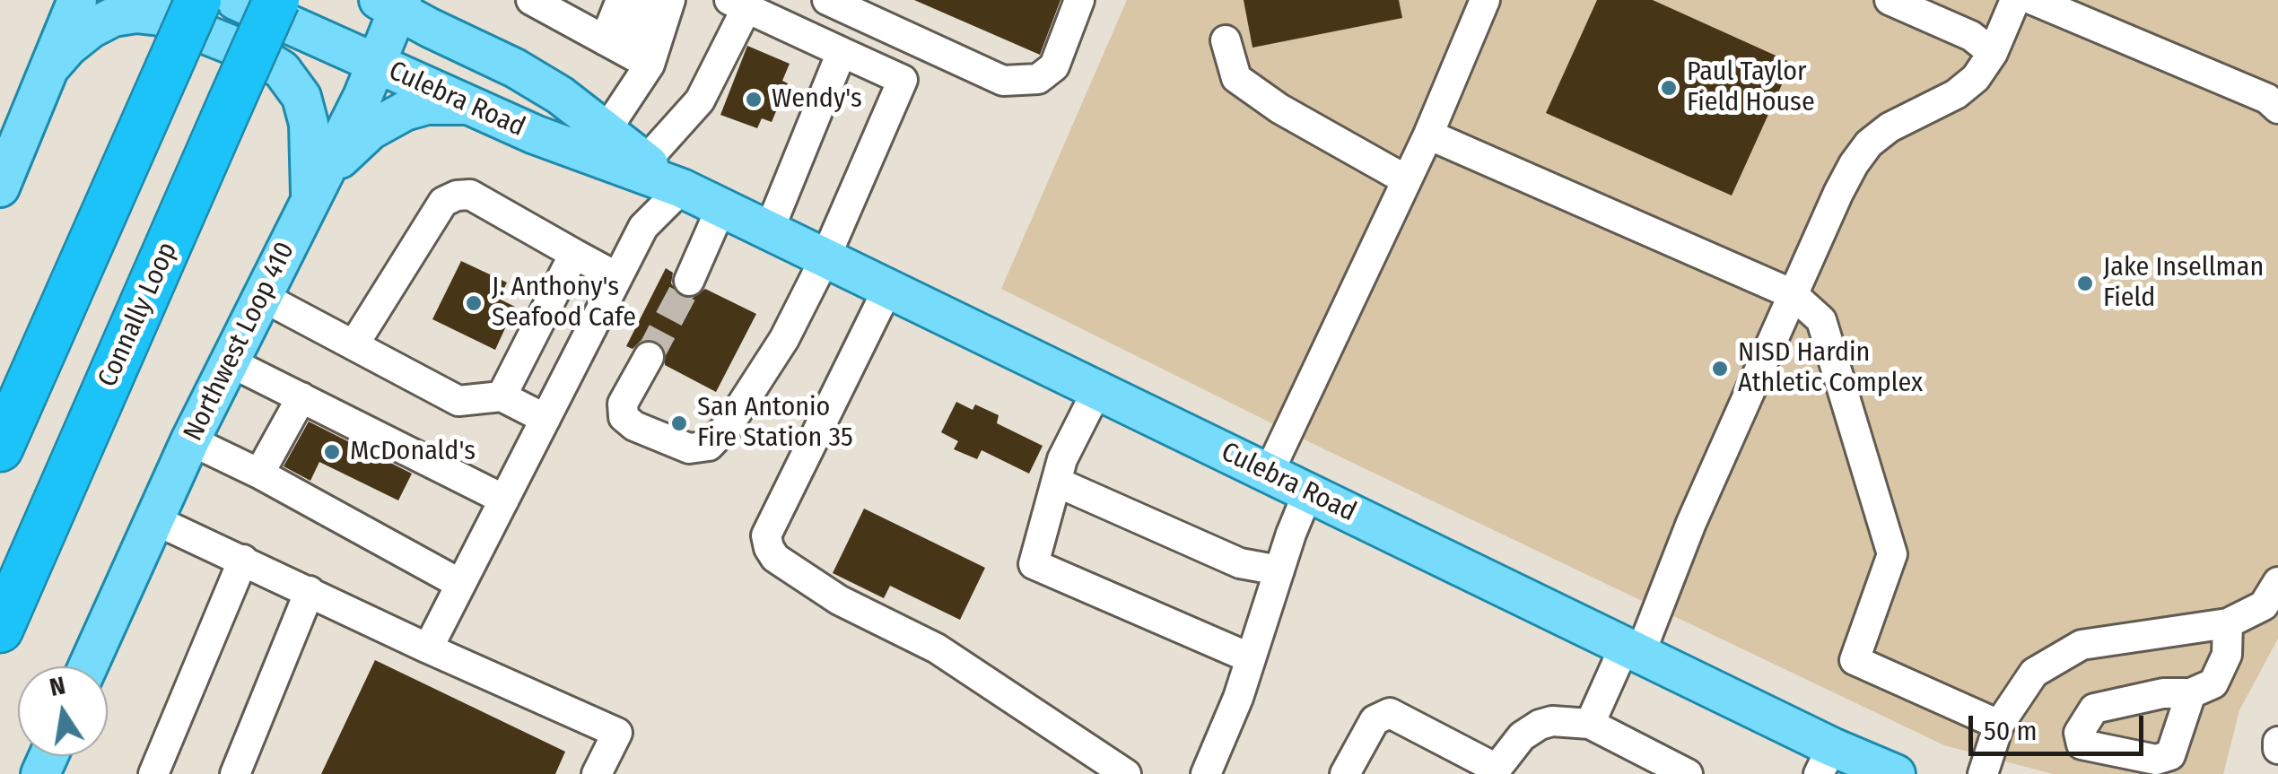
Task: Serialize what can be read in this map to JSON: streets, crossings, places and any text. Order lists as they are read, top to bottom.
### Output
{
  "streets": {
    "highway": ["Connally Loop"],
    "main road": ["Culebra Road", "Northwest Loop 410"]
  },
  "crossings": [
    ["Culebra Road", "Northwest Loop 410"]
  ],
  "places": [
    "Paul Taylor Field House",
    "Wendy's",
    "Jake Insellman Field",
    "J. Anthony's Seafood Cafe",
    "NISD Hardin Athletic Complex",
    "San Antonio Fire Station 35",
    "McDonald's"
  ],
  "scale_bar": "50 m",
  "north": "top"
}
